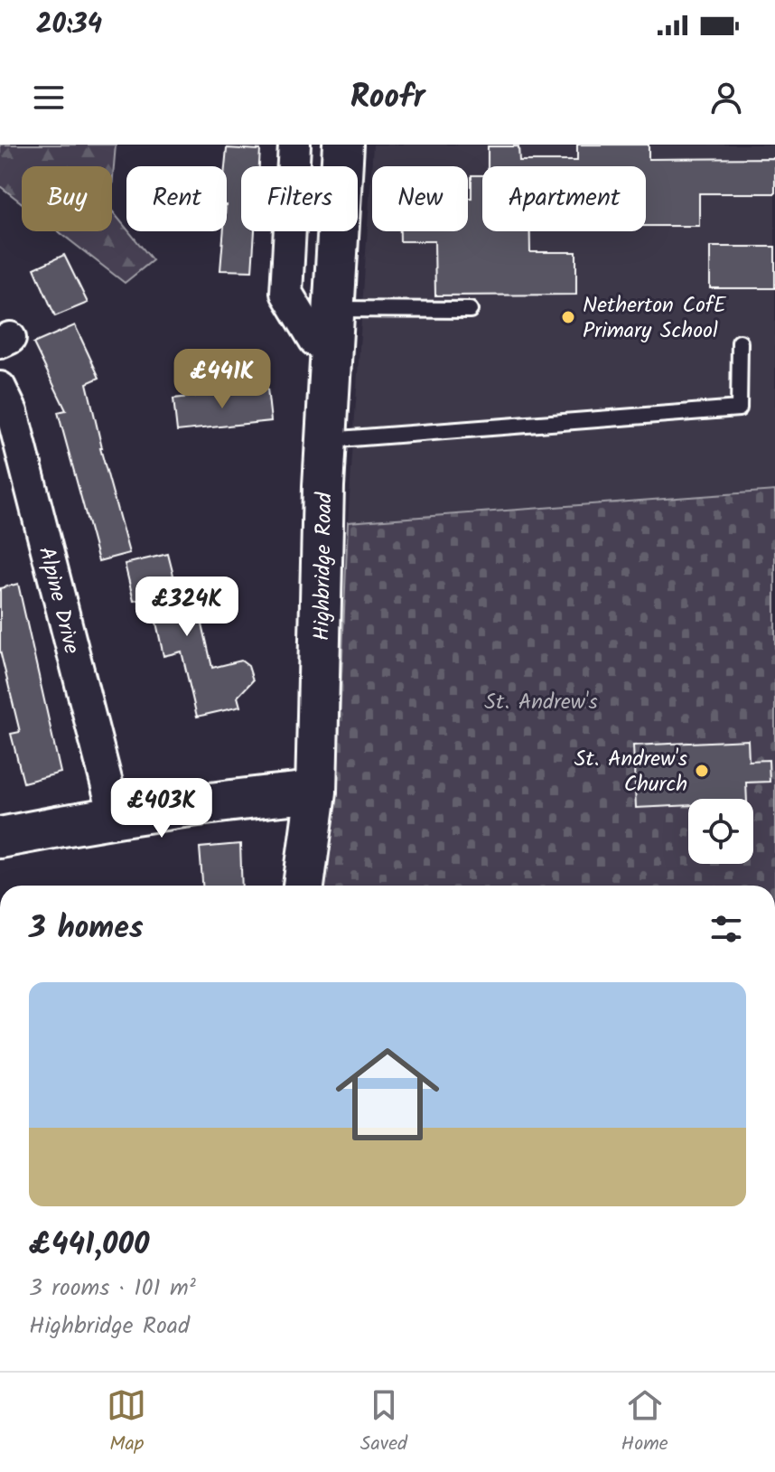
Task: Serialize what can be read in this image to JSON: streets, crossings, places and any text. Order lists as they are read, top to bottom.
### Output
{
  "streets": {
    "street": ["Highbridge Road", "Alpine Drive"]
  },
  "parks": ["St. Andrew's"],
  "places": ["Netherton CofE Primary School", "St. Andrew's Church"],
  "page": {
    "status": "20:34",
    "header": "Roofr",
    "chip": [
      "Buy",
      "Rent",
      "Filters",
      "New",
      "Apartment"
    ],
    "price": ["£441K", "£324K", "£403K"],
    "heading": "3 homes",
    "list": [
      {
        "name": "£441,000",
        "note": "3 rooms · 101 m² · Highbridge Road"
      }
    ],
    "tabs": ["Map", "Saved", "Home"]
  }
}
